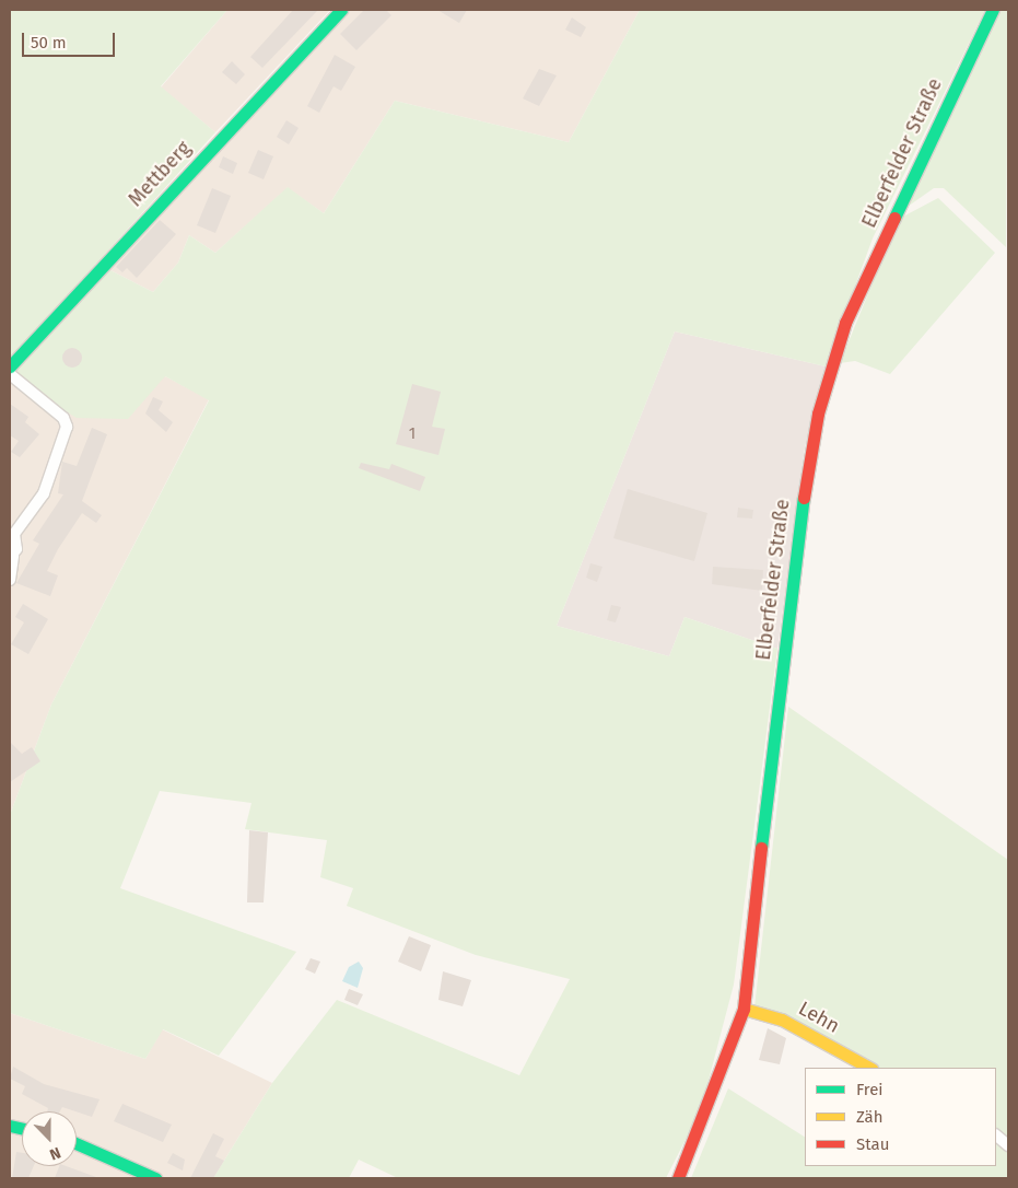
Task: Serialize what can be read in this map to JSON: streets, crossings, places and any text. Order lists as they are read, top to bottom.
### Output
{
  "streets": {
    "main road": ["Elberfelder Straße", "Mettberg", "Lehn"]
  },
  "crossings": [
    ["Elberfelder Straße", "Lehn"]
  ],
  "house_numbers": ["1"],
  "legend": ["Frei", "Zäh", "Stau"],
  "scale_bar": "50 m",
  "north": "bottom"
}
